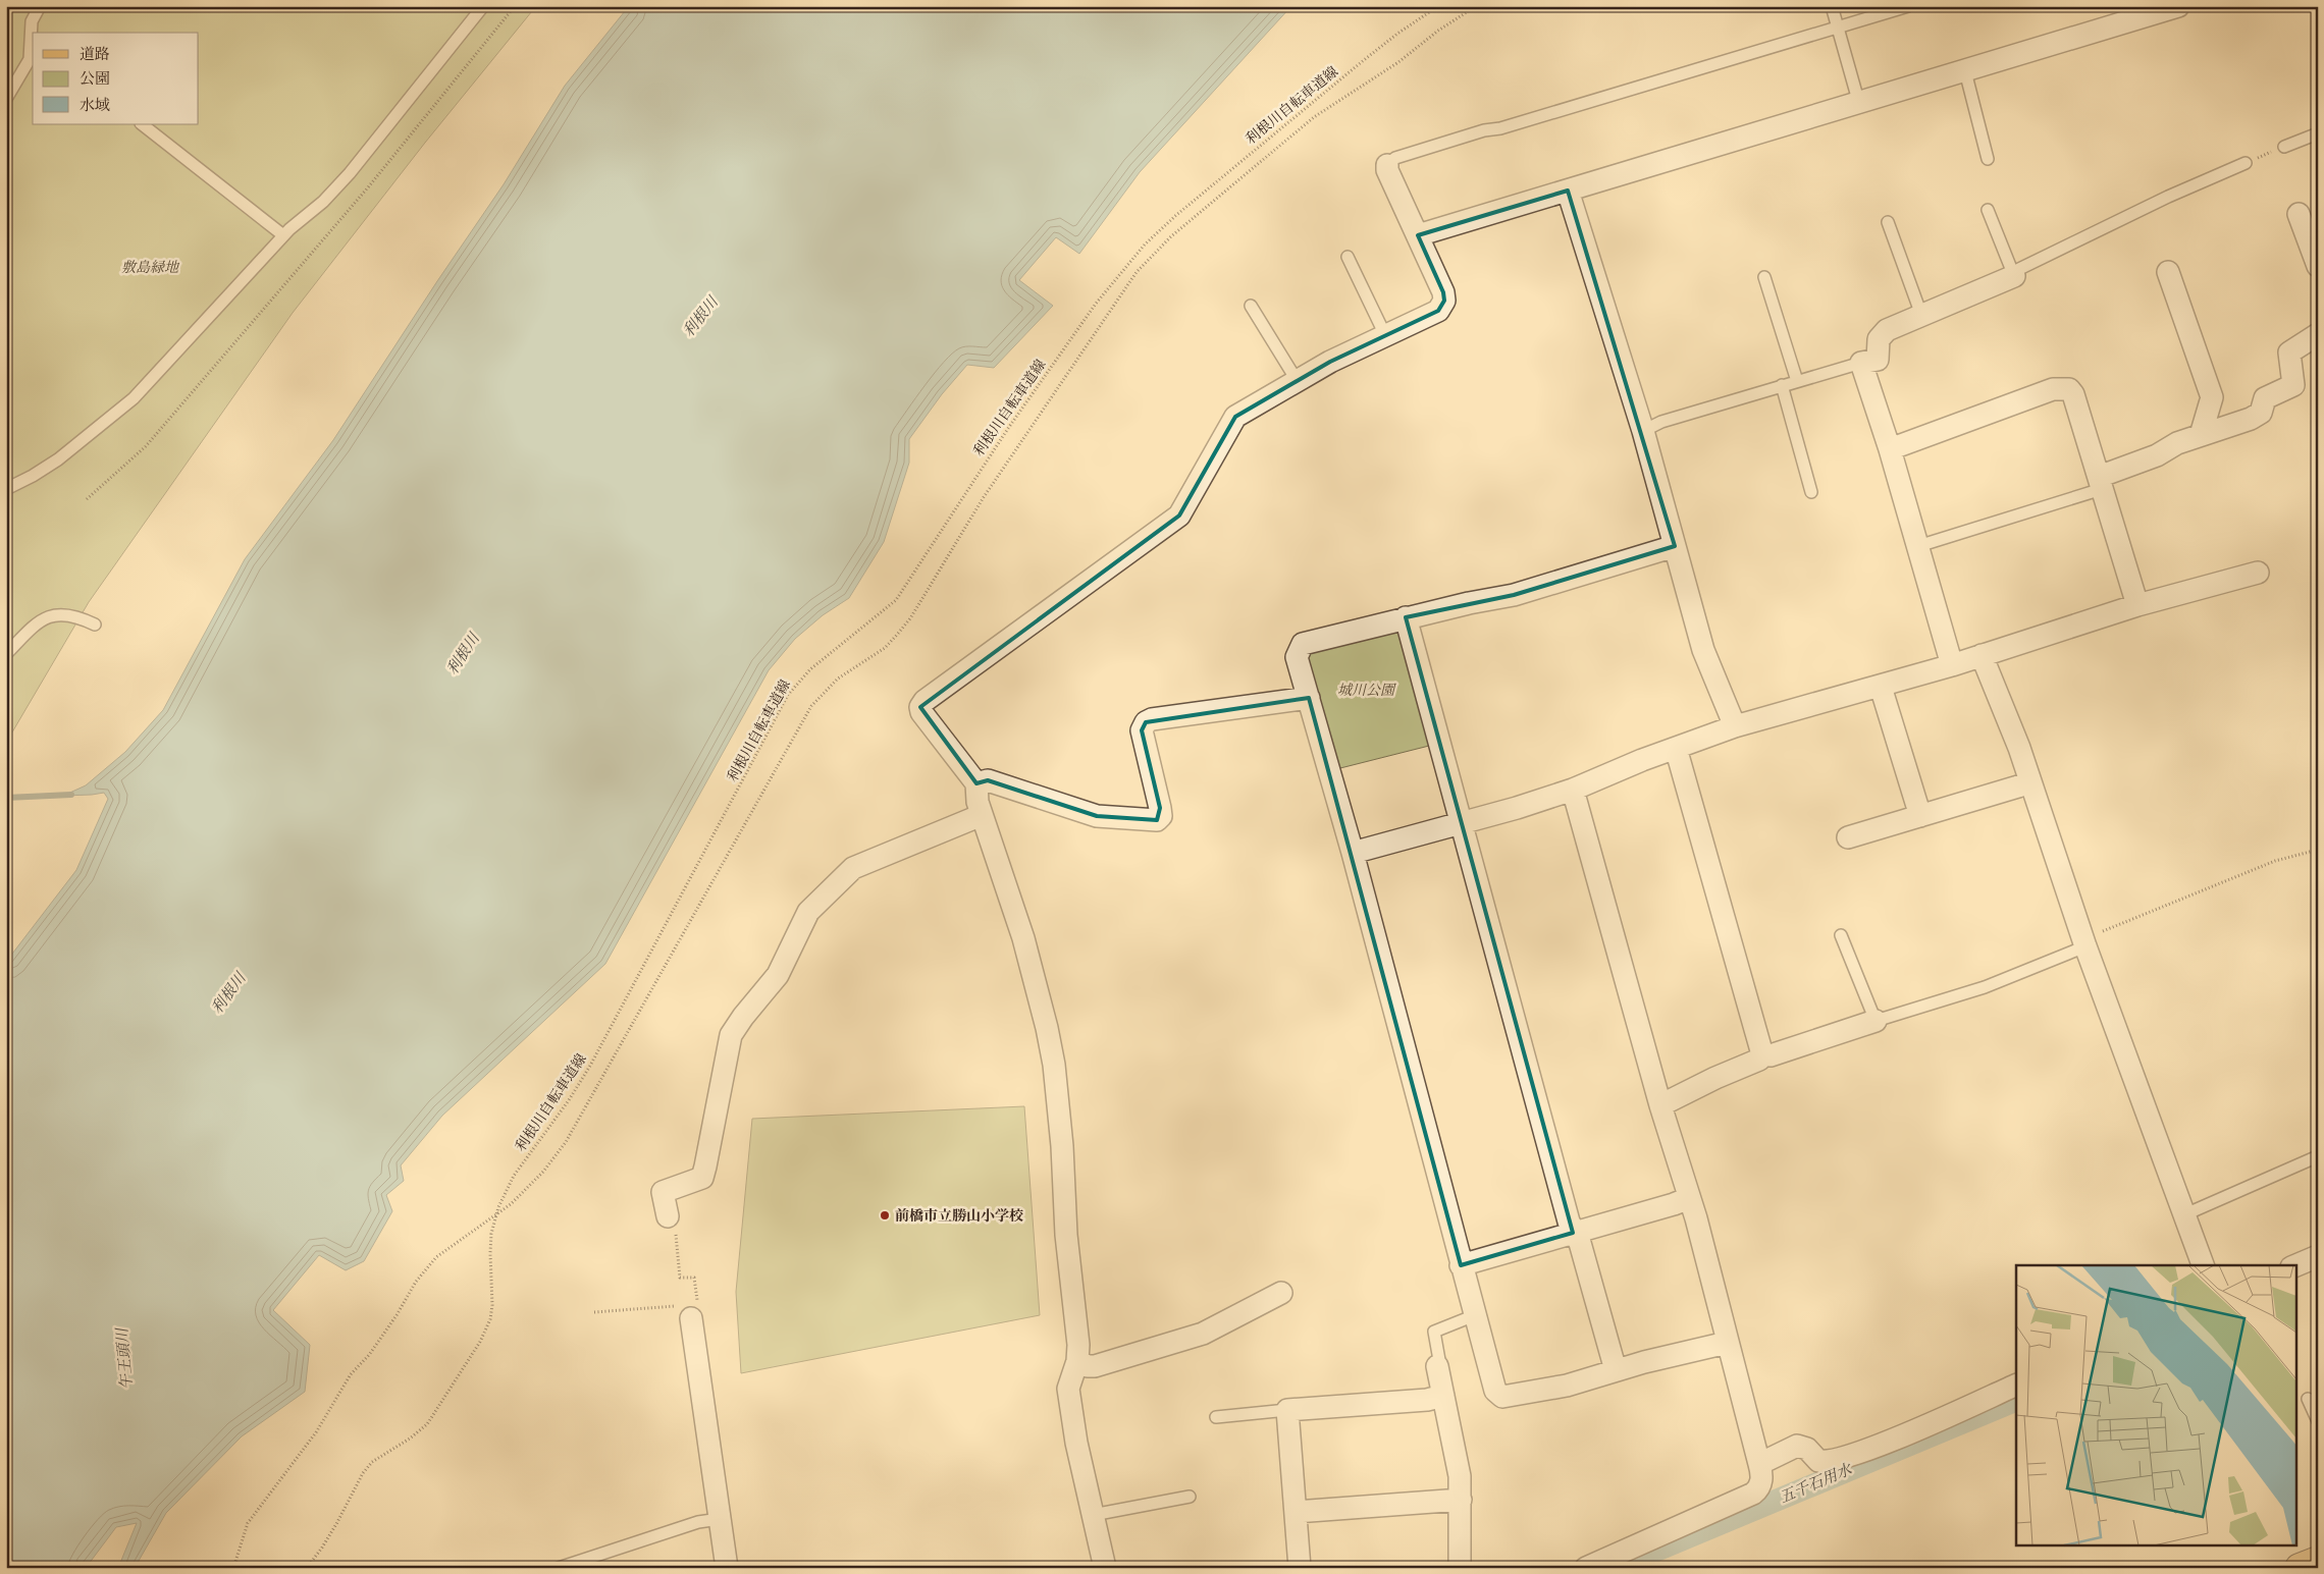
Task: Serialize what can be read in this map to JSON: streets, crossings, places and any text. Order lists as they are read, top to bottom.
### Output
{
  "streets": {
    "path": ["利根川自転車道線"]
  },
  "water": ["利根川", "午王頭川", "五千石用水"],
  "parks": ["敷島緑地", "城川公園"],
  "places": ["前橋市立勝山小学校"],
  "legend": ["道路", "公園", "水域"]
}
